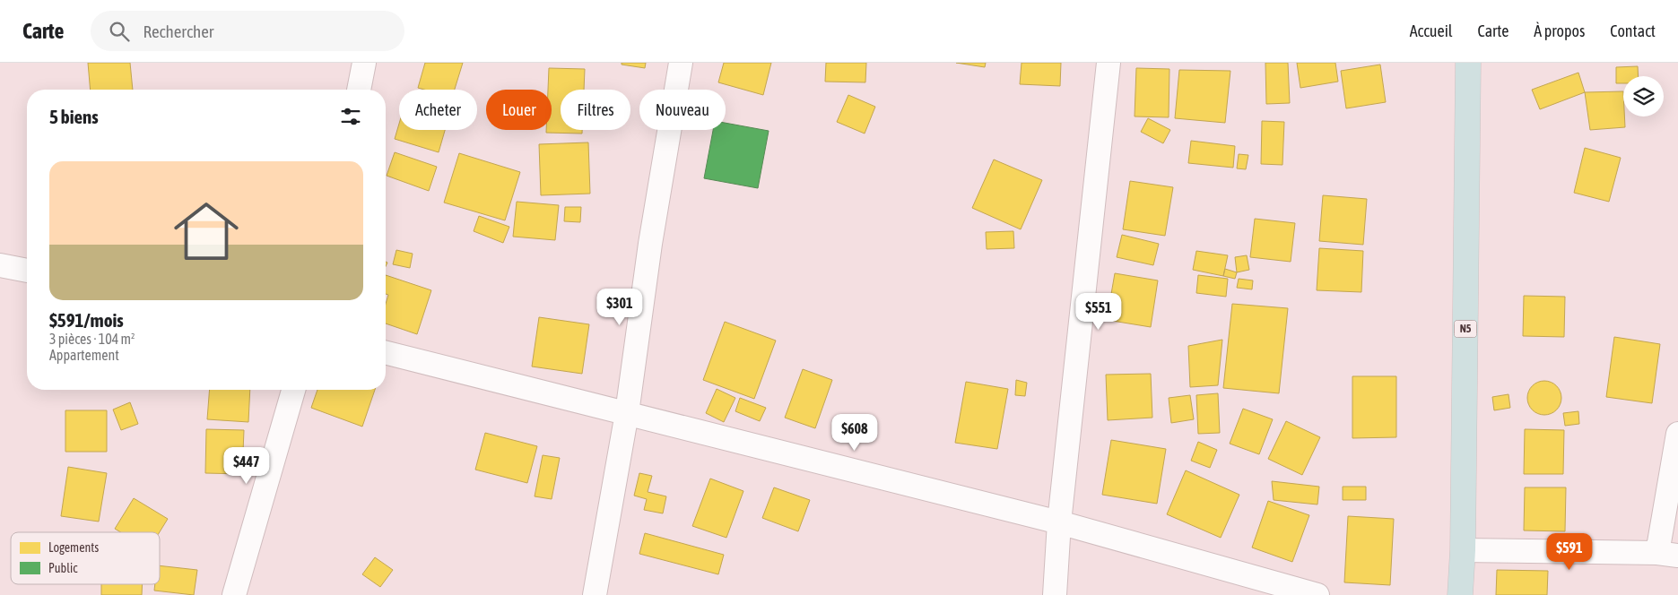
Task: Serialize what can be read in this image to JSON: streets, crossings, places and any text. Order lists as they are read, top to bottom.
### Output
{
  "streets": {
    "highway": ["N5"]
  },
  "legend": ["Logements", "Public"],
  "page": {
    "header": "Carte",
    "search": "Rechercher",
    "nav": [
      "Accueil",
      "Carte",
      "À propos",
      "Contact"
    ],
    "chip": [
      "Acheter",
      "Louer",
      "Filtres",
      "Nouveau"
    ],
    "heading": "5 biens",
    "list": [
      {
        "name": "$591/mois",
        "note": "3 pièces · 104 m² · Appartement"
      }
    ],
    "price": [
      "$301",
      "$551",
      "$608",
      "$447",
      "$591"
    ]
  }
}
